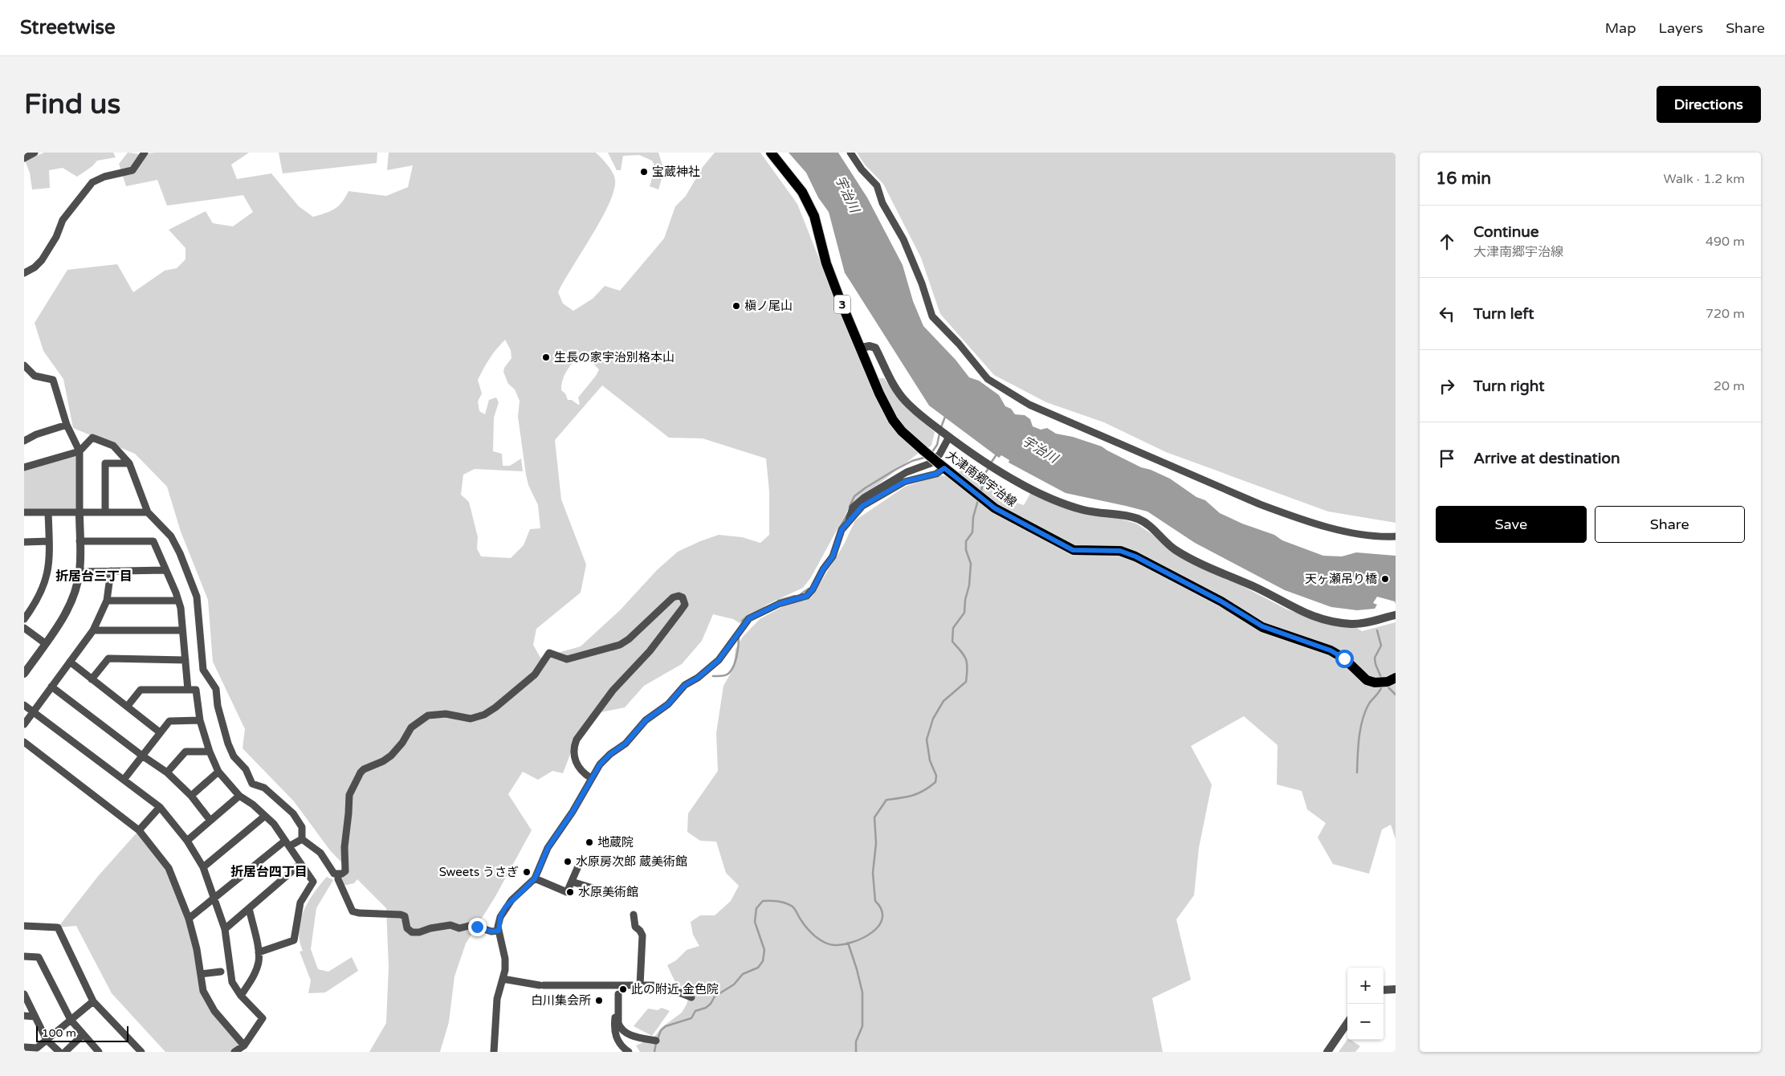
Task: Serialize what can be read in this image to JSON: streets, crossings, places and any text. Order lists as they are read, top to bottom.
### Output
{
  "streets": {
    "main road": ["3", "大津南郷宇治線"]
  },
  "districts": ["折居台三丁目", "折居台四丁目"],
  "water": ["宇治川"],
  "places": [
    "宝蔵神社",
    "槇ノ尾山",
    "生長の家宇治別格本山",
    "天ヶ瀬吊り橋",
    "地蔵院",
    "水原房次郎 蔵美術館",
    "Sweets うさぎ",
    "水原美術館",
    "此の附近 金色院",
    "白川集会所"
  ],
  "scale_bar": "100 m",
  "page": {
    "header": "Streetwise",
    "nav": ["Map", "Layers", "Share"],
    "buttons": [
      "Directions",
      ["Save", "Share"]
    ],
    "title": "Find us",
    "heading": ["16 min", "Walk · 1.2 km"],
    "list": [
      ["Continue", "大津南郷宇治線", "490 m"],
      ["Turn left", "720 m"],
      ["Turn right", "20 m"],
      "Arrive at destination"
    ],
    "map_buttons": ["+", "−"],
    "scale": "100 m"
  }
}
